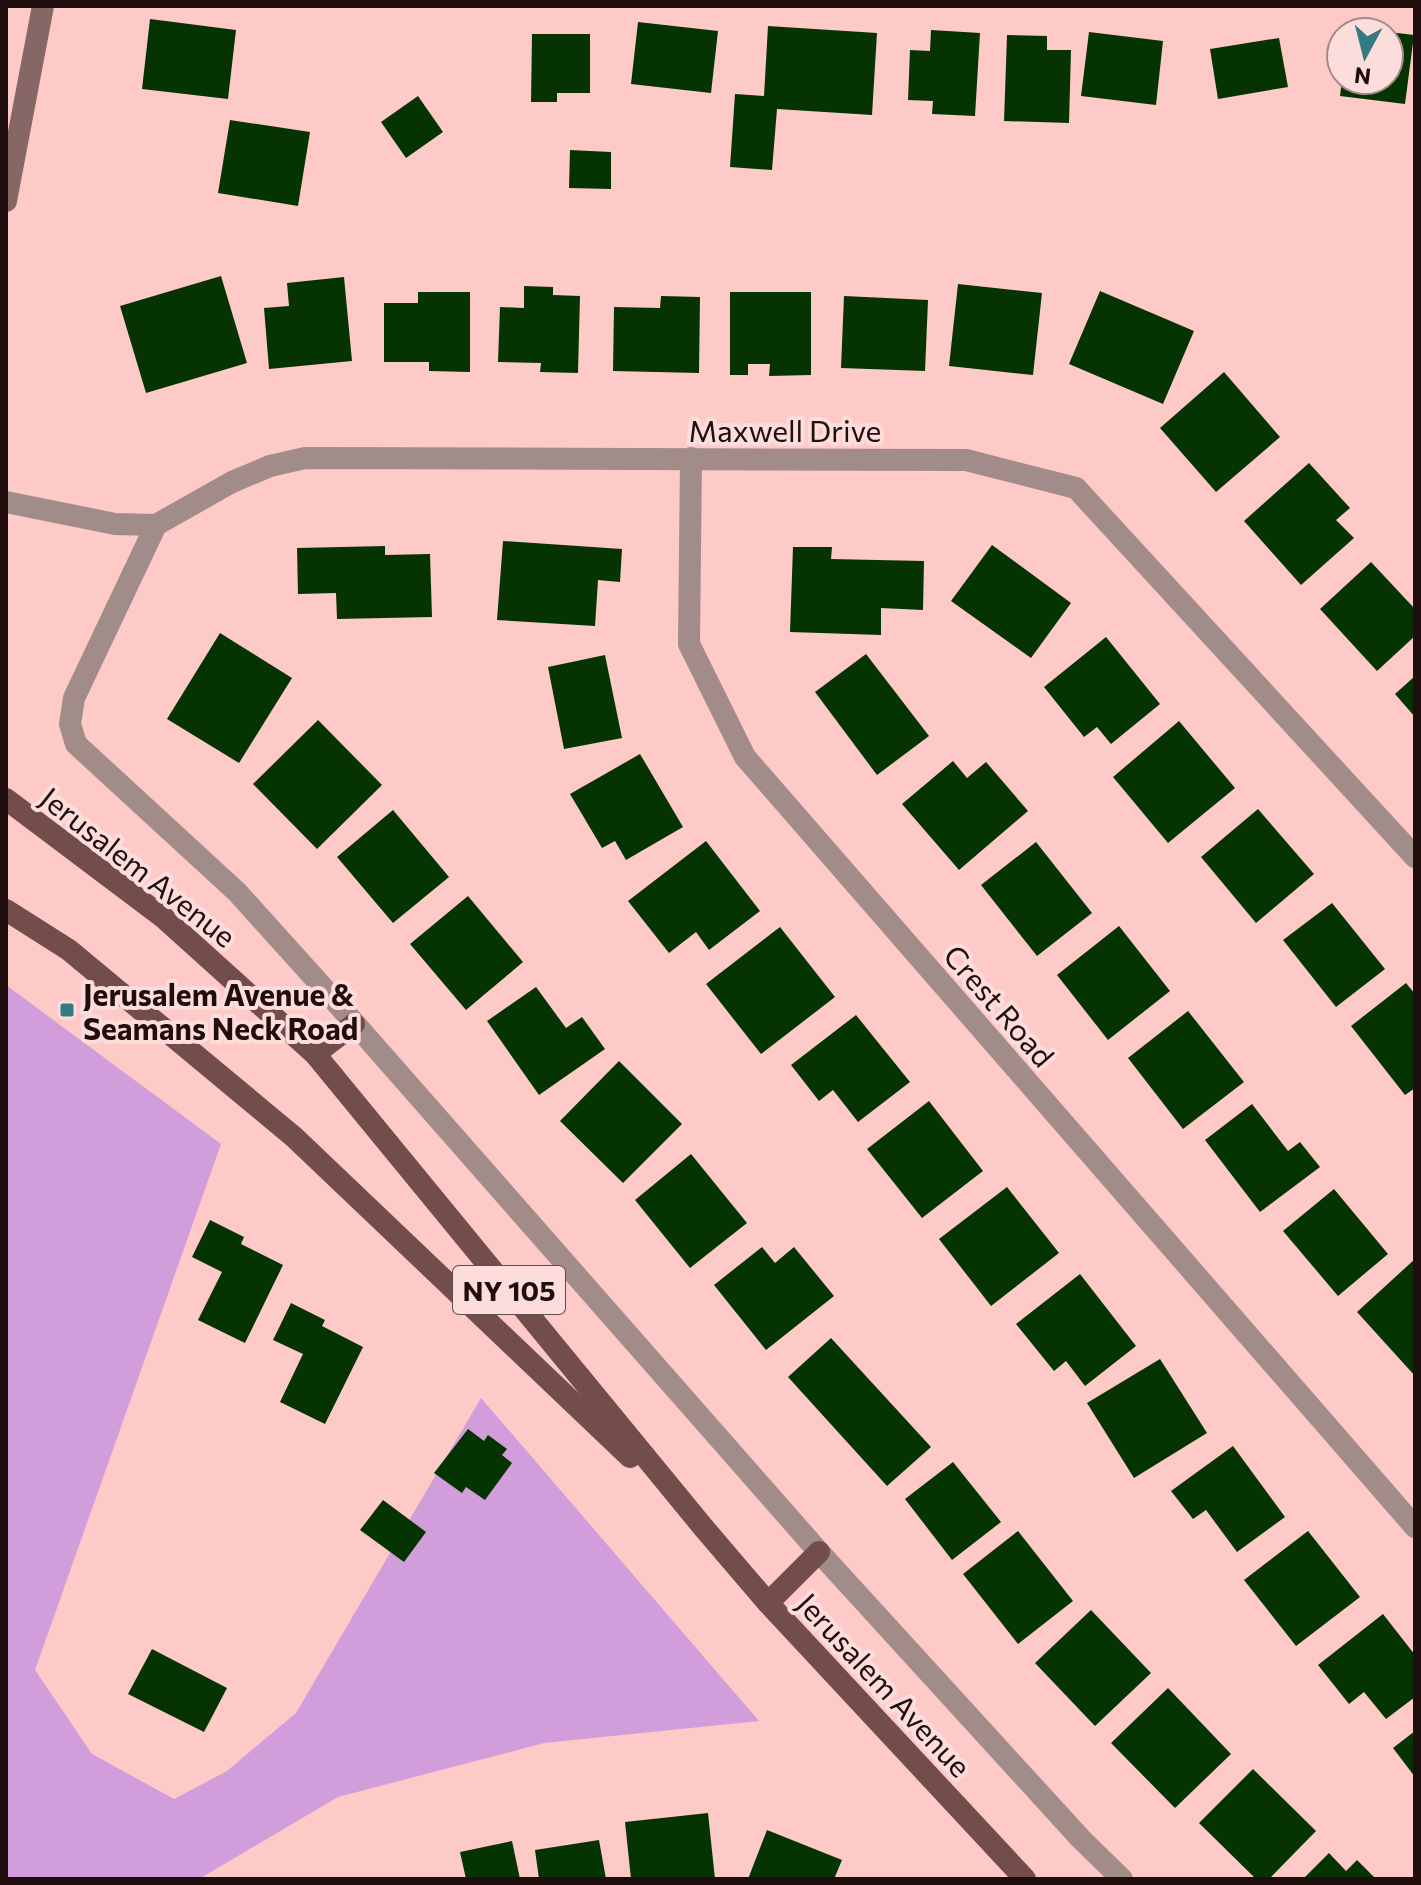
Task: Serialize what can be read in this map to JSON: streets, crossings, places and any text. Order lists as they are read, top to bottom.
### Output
{
  "streets": {
    "main road": ["Jerusalem Avenue", "NY 105"],
    "street": ["Maxwell Drive", "Crest Road"]
  },
  "crossings": [
    ["Maxwell Drive", "Crest Road"]
  ],
  "places": {
    "transit": ["Jerusalem Avenue & Seamans Neck Road"]
  },
  "north": "bottom"
}
